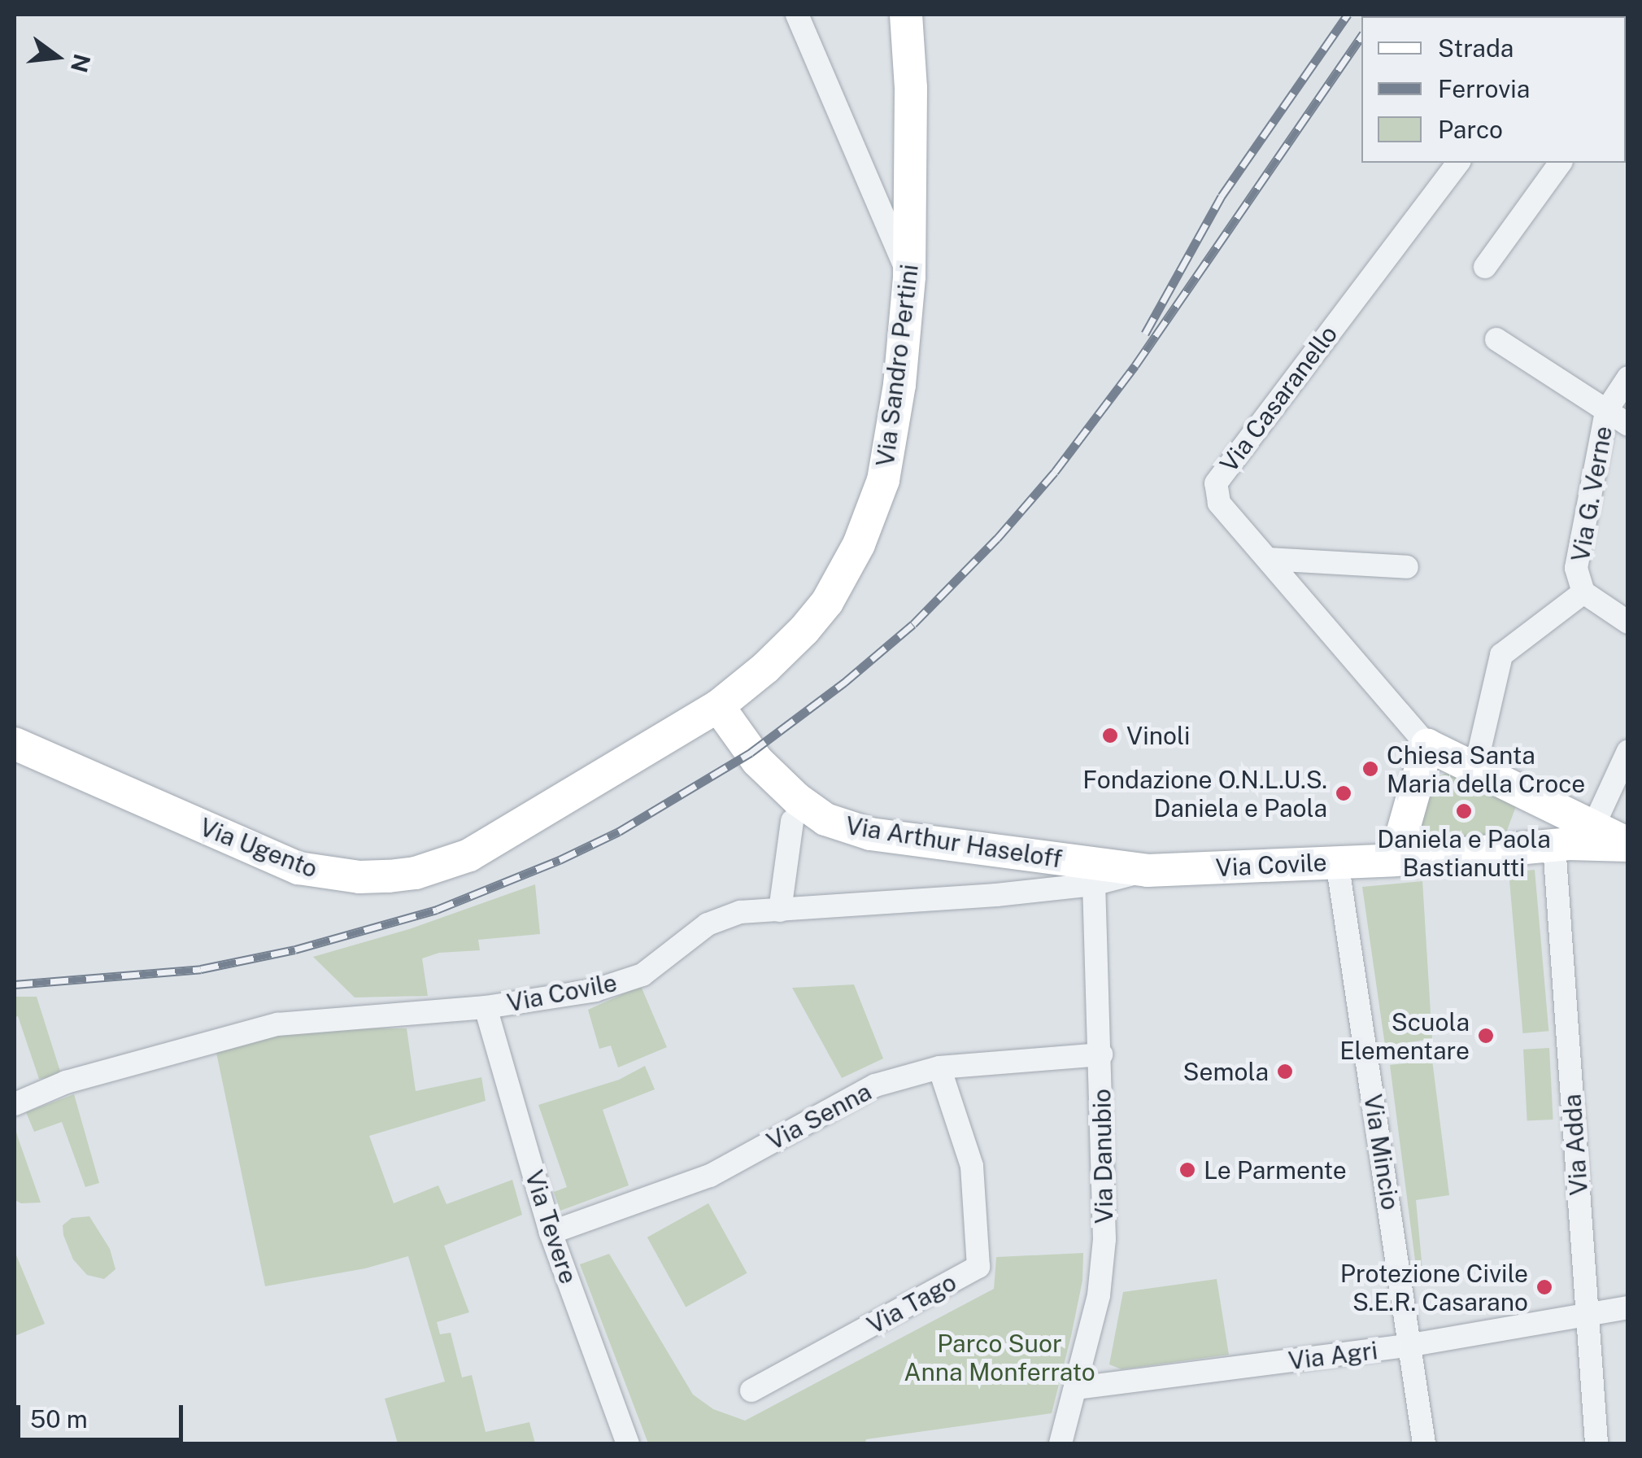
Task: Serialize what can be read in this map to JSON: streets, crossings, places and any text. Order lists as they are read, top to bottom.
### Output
{
  "streets": {
    "street": [
      "Via Sandro Pertini",
      "Via Casaranello",
      "Via G. Verne",
      "Via Arthur Haseloff",
      "Via Ugento",
      "Via Covile",
      "Via Senna",
      "Via Adda",
      "Via Mincio",
      "Via Danubio",
      "Via Tevere",
      "Via Tago",
      "Via Agri"
    ]
  },
  "crossings": [
    ["Via Sandro Pertini", "Via Arthur Haseloff"],
    ["Via Sandro Pertini", "Via Ugento"],
    ["Via Arthur Haseloff", "Via Ugento"],
    ["Via Arthur Haseloff", "Via Covile"],
    ["Via Arthur Haseloff", "Via Danubio"],
    ["Via Covile", "Via Adda"],
    ["Via Covile", "Via Mincio"],
    ["Via Covile", "Via Danubio"],
    ["Via Covile", "Via Tevere"],
    ["Via Senna", "Via Danubio"],
    ["Via Senna", "Via Tevere"],
    ["Via Senna", "Via Tago"],
    ["Via Adda", "Via Agri"],
    ["Via Mincio", "Via Agri"],
    ["Via Danubio", "Via Agri"]
  ],
  "parks": ["Parco Suor Anna Monferrato"],
  "places": [
    "Vinoli",
    "Chiesa Santa Maria della Croce",
    "Fondazione O.N.L.U.S. Daniela e Paola",
    "Daniela e Paola Bastianutti",
    "Scuola Elementare",
    "Semola",
    "Le Parmente",
    "Protezione Civile S.E.R. Casarano"
  ],
  "legend": ["Strada", "Ferrovia", "Parco"],
  "scale_bar": "50 m",
  "north": "right"
}
